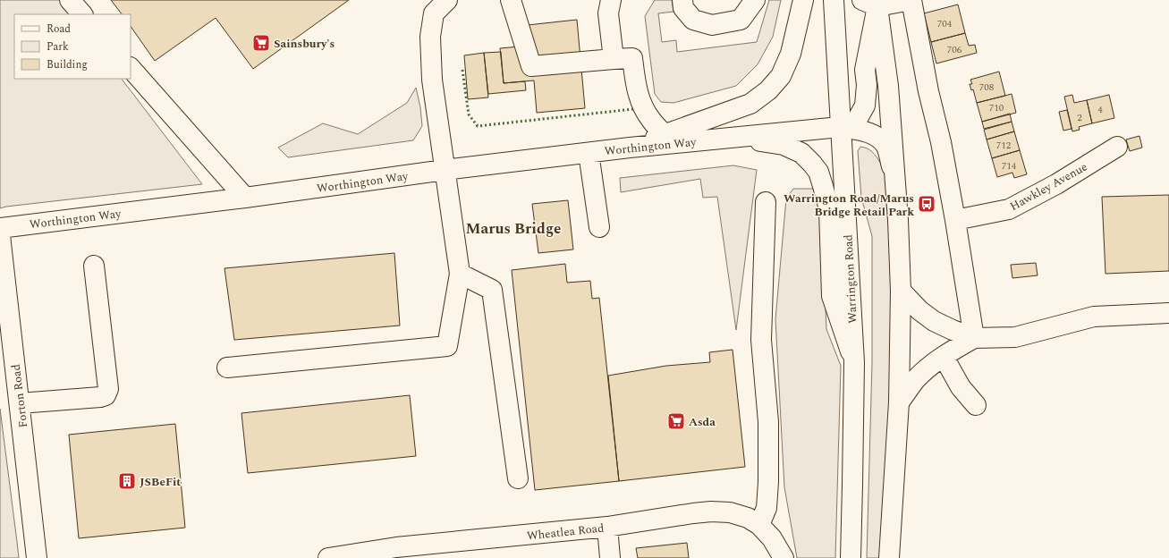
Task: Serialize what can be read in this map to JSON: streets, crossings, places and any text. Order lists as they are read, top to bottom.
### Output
{
  "streets": {
    "main road": [
      "Worthington Way",
      "Hawkley Avenue",
      "Warrington Road",
      "Forton Road",
      "Wheatlea Road"
    ]
  },
  "crossings": [
    ["Worthington Way", "Warrington Road"]
  ],
  "districts": ["Marus Bridge"],
  "places": {
    "supermarket": ["Sainsbury's", "Asda"],
    "bus stop": ["Warrington Road/Marus Bridge Retail Park"],
    "building": ["JSBeFit"]
  },
  "house_numbers": [
    "704",
    "706",
    "708",
    "710",
    "4",
    "2",
    "712",
    "714"
  ],
  "legend": ["Road", "Park", "Building"]
}
